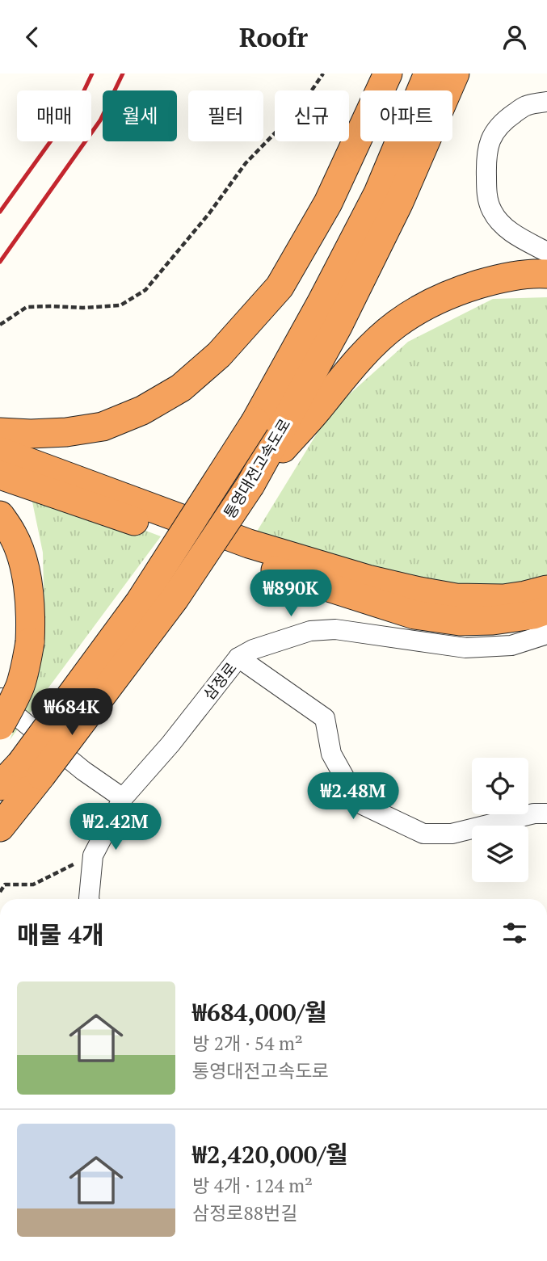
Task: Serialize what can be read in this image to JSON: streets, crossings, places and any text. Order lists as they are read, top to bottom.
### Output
{
  "streets": {
    "highway": ["통영대전고속도로"],
    "street": ["삼정로"]
  },
  "page": {
    "header": "Roofr",
    "chip": [
      "매매",
      "월세",
      "필터",
      "신규",
      "아파트"
    ],
    "price": [
      "₩890K",
      "₩684K",
      "₩2.48M",
      "₩2.42M"
    ],
    "heading": "매물 4개",
    "list": [
      {
        "name": "₩684,000/월",
        "note": "방 2개 · 54 m² · 통영대전고속도로"
      },
      {
        "name": "₩2,420,000/월",
        "note": "방 4개 · 124 m² · 삼정로88번길"
      }
    ]
  }
}
